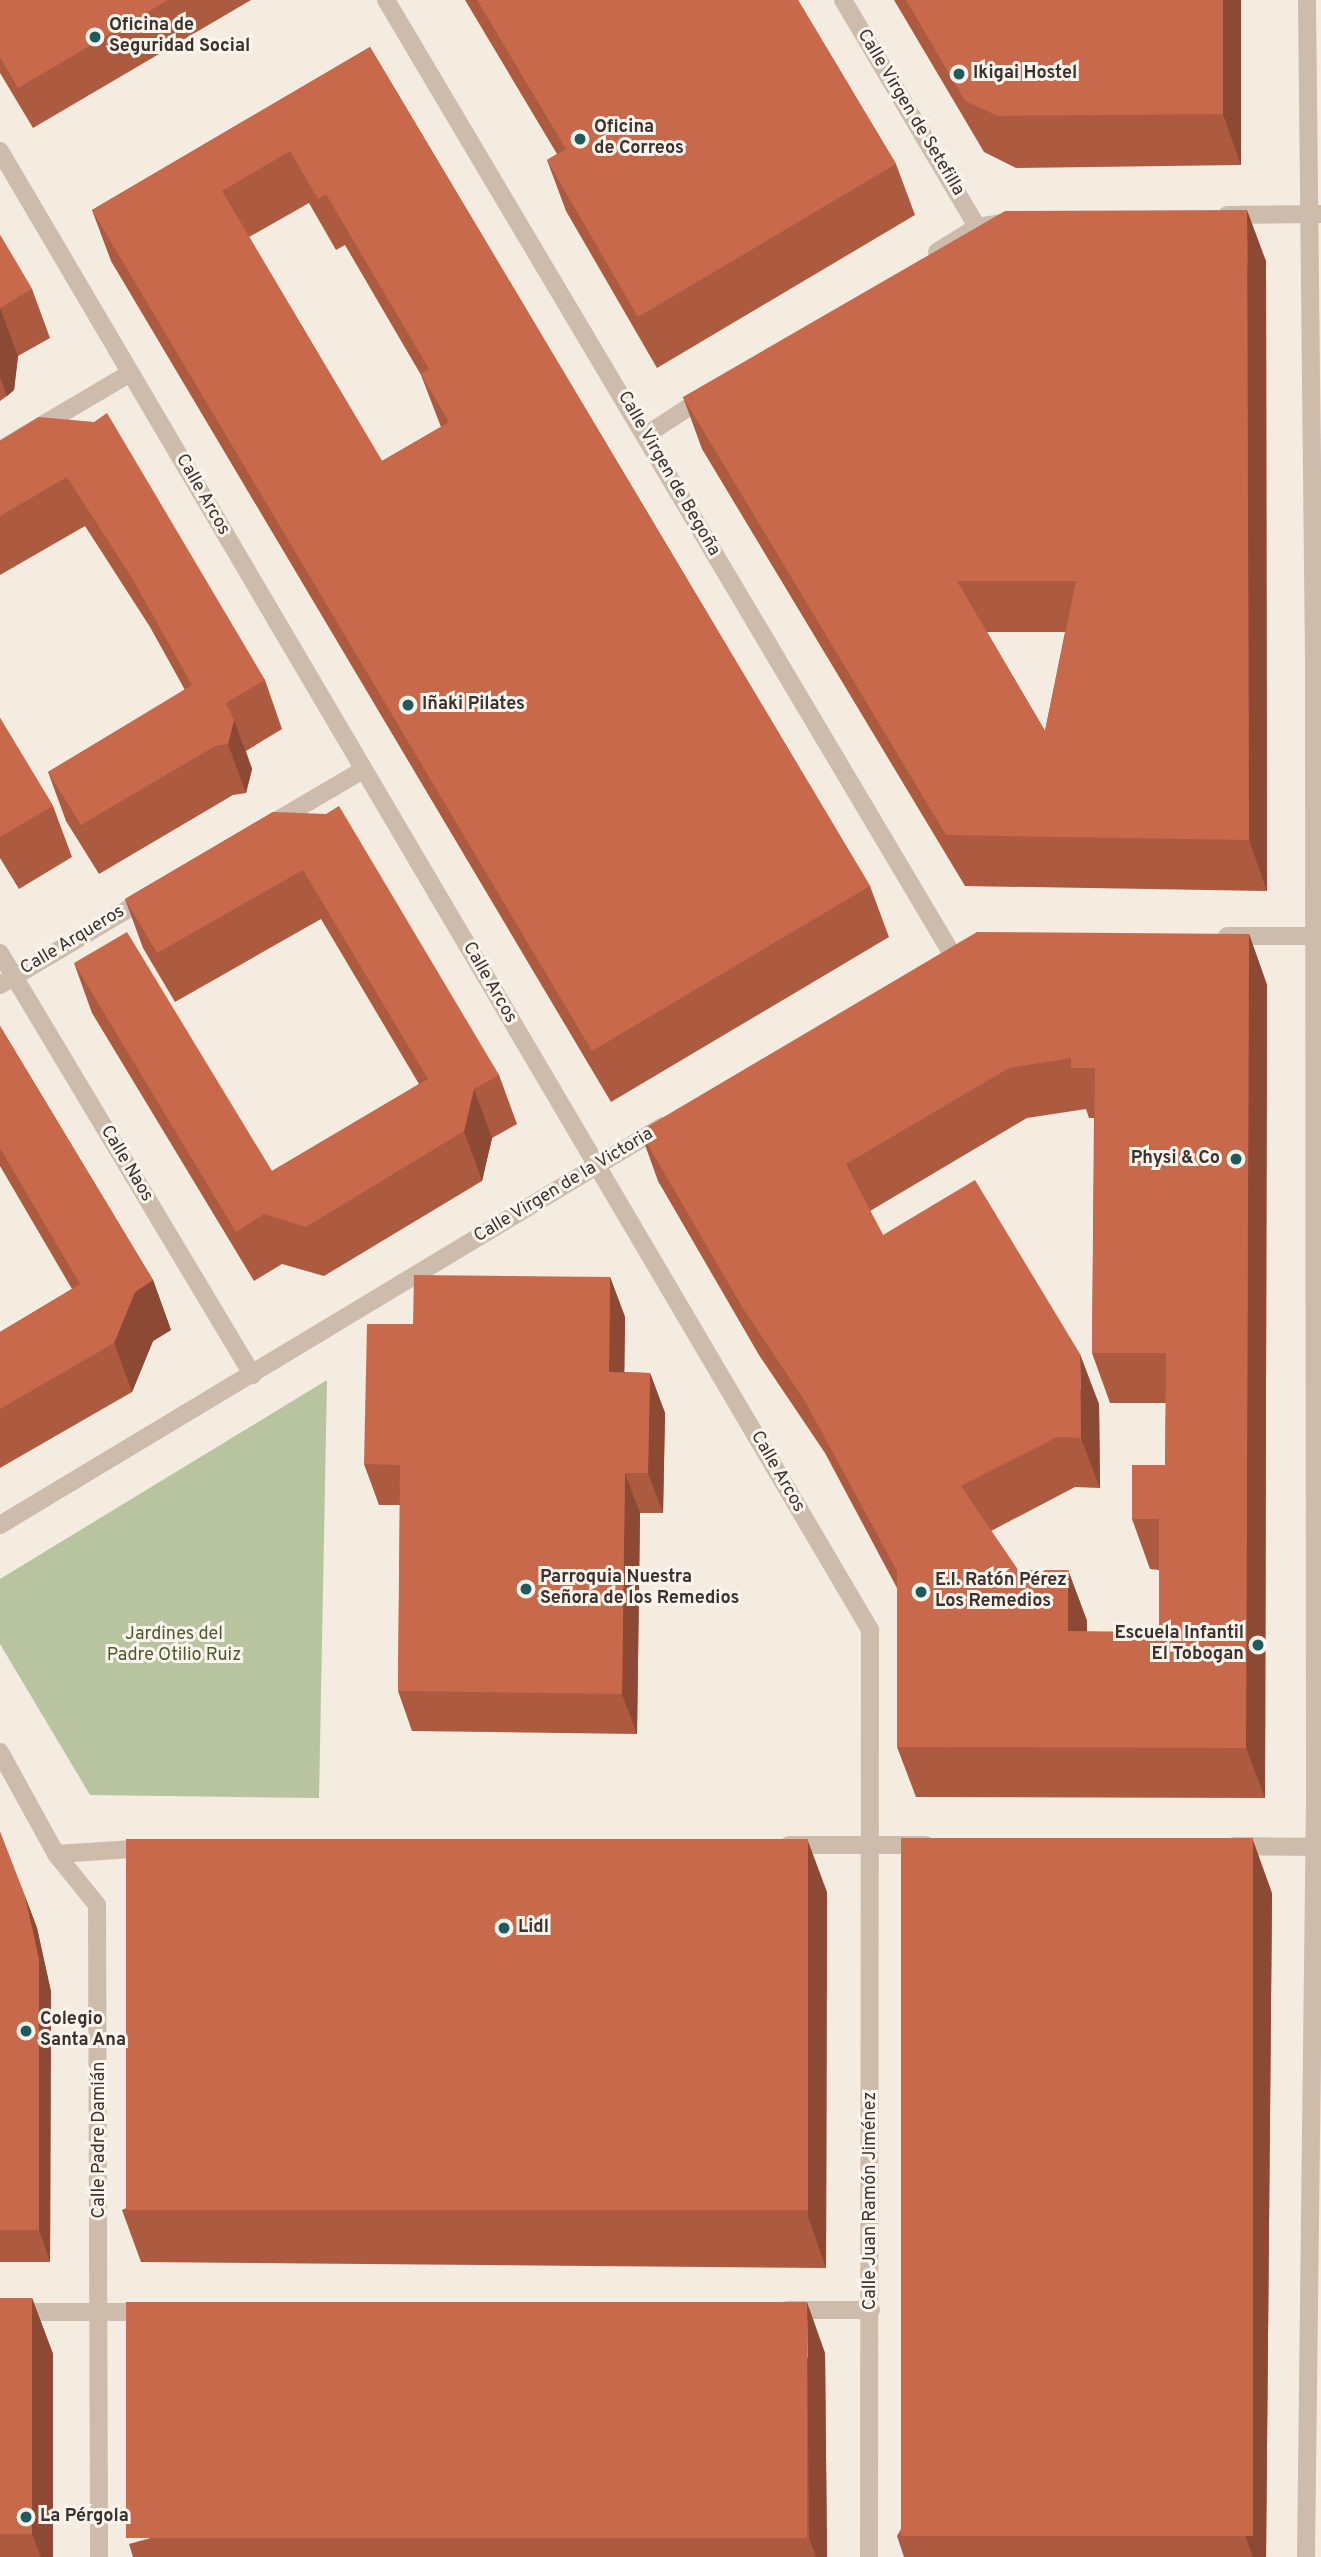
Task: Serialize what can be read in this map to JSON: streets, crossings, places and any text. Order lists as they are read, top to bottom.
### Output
{
  "streets": {
    "street": [
      "Calle Virgen de Setefilla",
      "Calle Virgen de Begoña",
      "Calle Arcos",
      "Calle Arqueros",
      "Calle Naos",
      "Calle Virgen de la Victoria",
      "Calle Padre Damián",
      "Calle Juan Ramón Jiménez"
    ]
  },
  "crossings": [
    ["Calle Arcos", "Calle Virgen de la Victoria"],
    ["Calle Arcos", "Calle Juan Ramón Jiménez"],
    ["Calle Arqueros", "Calle Naos"],
    ["Calle Naos", "Calle Virgen de la Victoria"]
  ],
  "parks": ["Jardines del Padre Otilio Ruiz"],
  "places": [
    "Oficina de Seguridad Social",
    "Ikigai Hostel",
    "Oficina de Correos",
    "Iñaki Pilates",
    "Physi & Co",
    "Parroquia Nuestra Señora de los Remedios",
    "E.I. Ratón Pérez Los Remedios",
    "Escuela Infantil El Tobogan",
    "Lidl",
    "Colegio Santa Ana",
    "La Pérgola"
  ]
}
